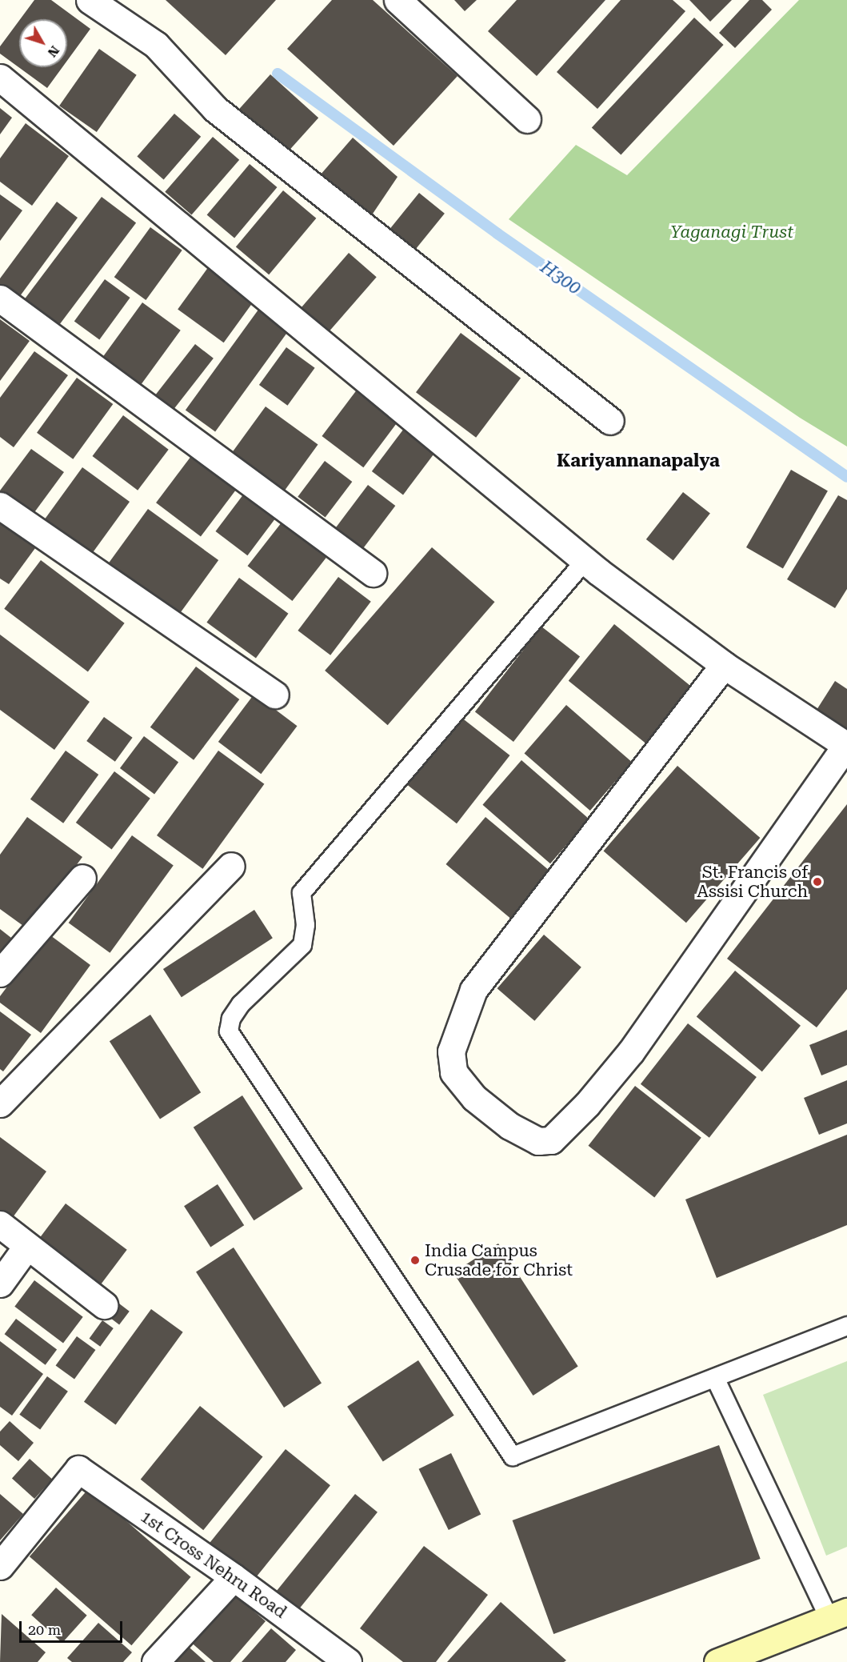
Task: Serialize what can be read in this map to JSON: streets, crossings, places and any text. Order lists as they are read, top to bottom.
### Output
{
  "streets": {
    "street": ["1st Cross Nehru Road"]
  },
  "districts": ["Kariyannanapalya"],
  "water": ["H300"],
  "parks": ["Yaganagi Trust"],
  "places": ["St. Francis of Assisi Church", "India Campus Crusade for Christ"],
  "scale_bar": "20 m",
  "north": "bottom right"
}
